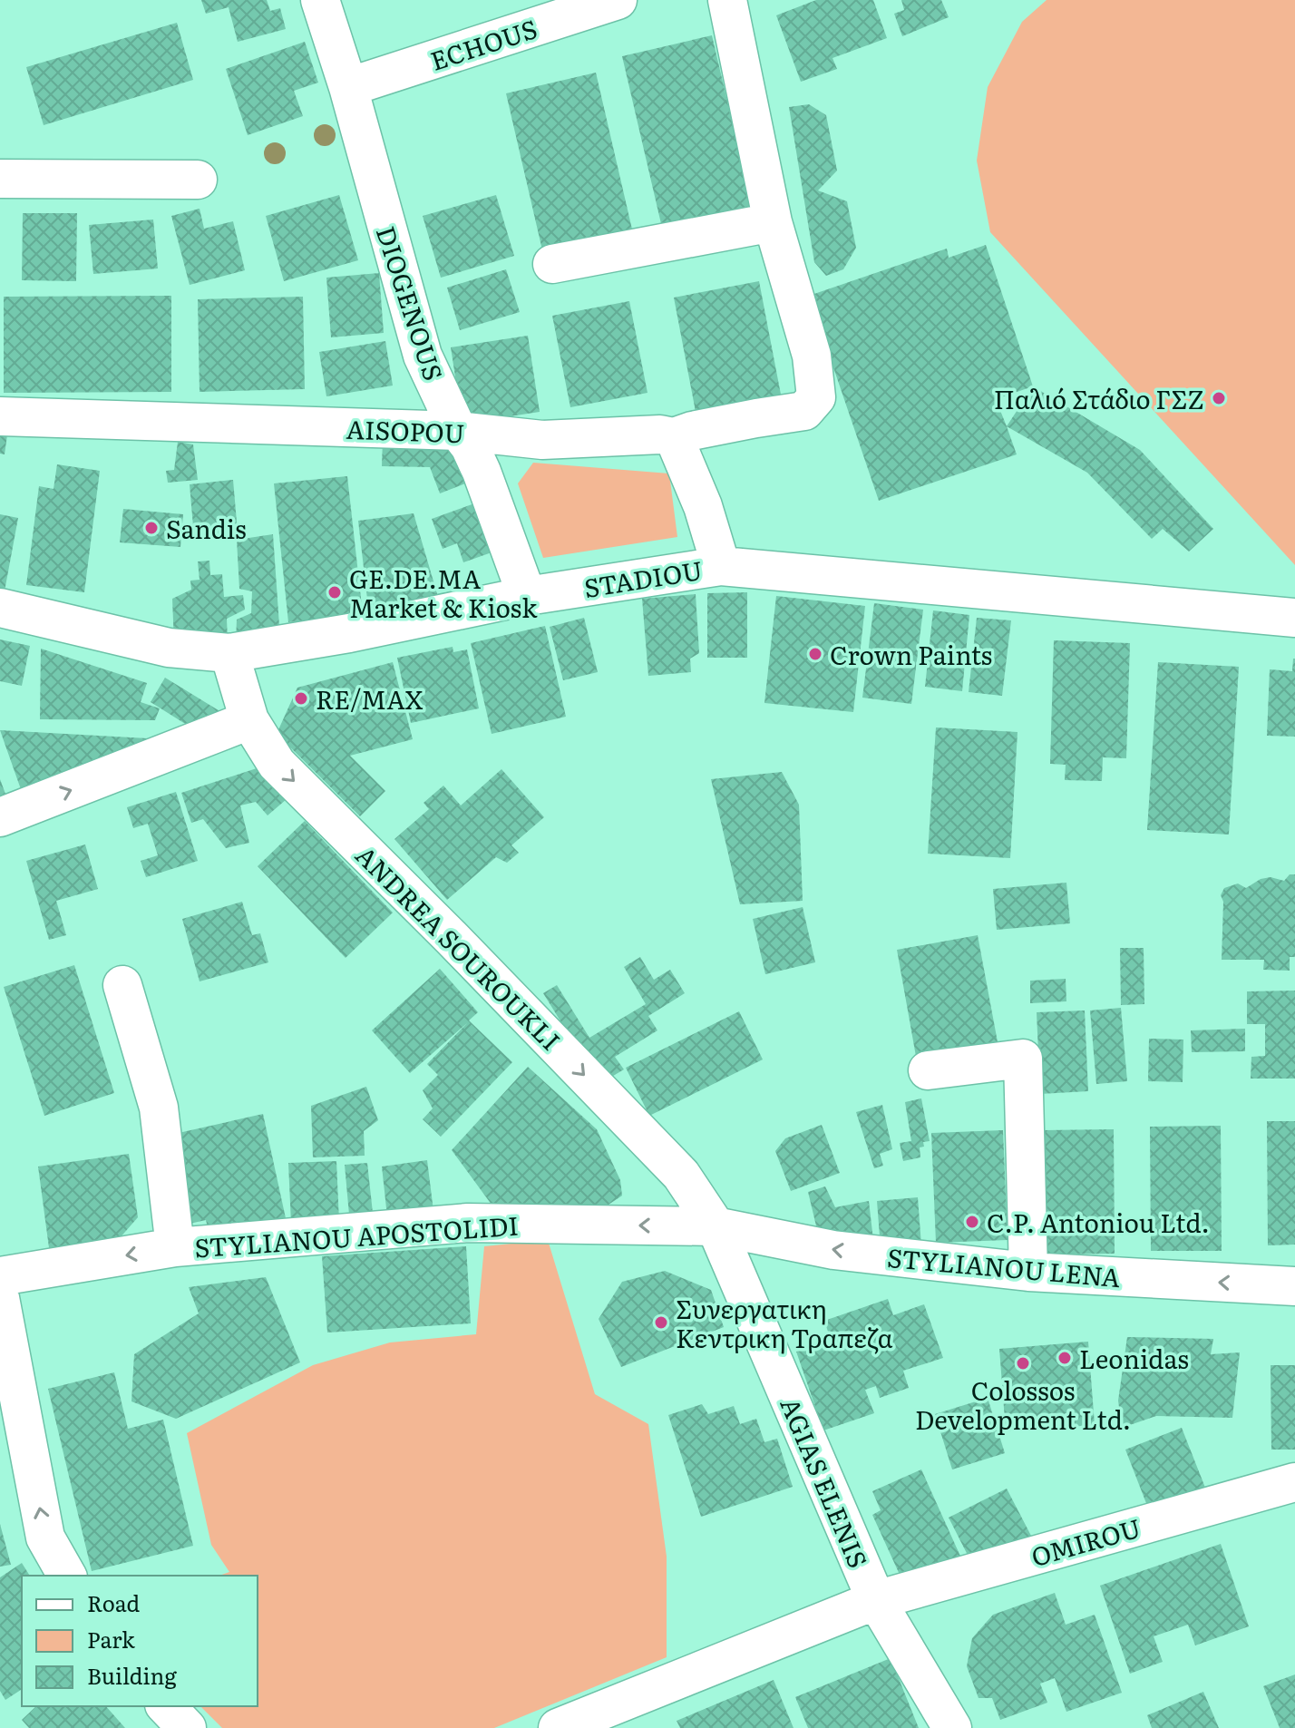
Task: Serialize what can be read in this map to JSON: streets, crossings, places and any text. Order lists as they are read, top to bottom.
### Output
{
  "streets": {
    "street": [
      "ECHOUS",
      "DIOGENOUS",
      "AISOPOU",
      "STADIOU",
      "ANDREA SOUROUKLI",
      "STYLIANOU APOSTOLIDI",
      "STYLIANOU LENA",
      "AGIAS ELENIS",
      "OMIROU"
    ]
  },
  "crossings": [
    ["ECHOUS", "DIOGENOUS"],
    ["DIOGENOUS", "AISOPOU"],
    ["DIOGENOUS", "STADIOU"],
    ["STADIOU", "ANDREA SOUROUKLI"],
    ["ANDREA SOUROUKLI", "STYLIANOU APOSTOLIDI"],
    ["ANDREA SOUROUKLI", "STYLIANOU LENA"],
    ["ANDREA SOUROUKLI", "AGIAS ELENIS"],
    ["STYLIANOU APOSTOLIDI", "STYLIANOU LENA"],
    ["STYLIANOU APOSTOLIDI", "AGIAS ELENIS"],
    ["STYLIANOU LENA", "AGIAS ELENIS"],
    ["AGIAS ELENIS", "OMIROU"]
  ],
  "one_way": ["ANDREA SOUROUKLI", "STYLIANOU APOSTOLIDI", "STYLIANOU LENA"],
  "places": [
    "Παλιό Στάδιο ΓΣΖ",
    "Sandis",
    "GE.DE.MA Market & Kiosk",
    "Crown Paints",
    "RE/MAX",
    "C.P. Antoniou Ltd.",
    "Συνεργατικη Κεντρικη Τραπεζα",
    "Leonidas",
    "Colossos Development Ltd."
  ],
  "legend": ["Road", "Park", "Building"]
}
